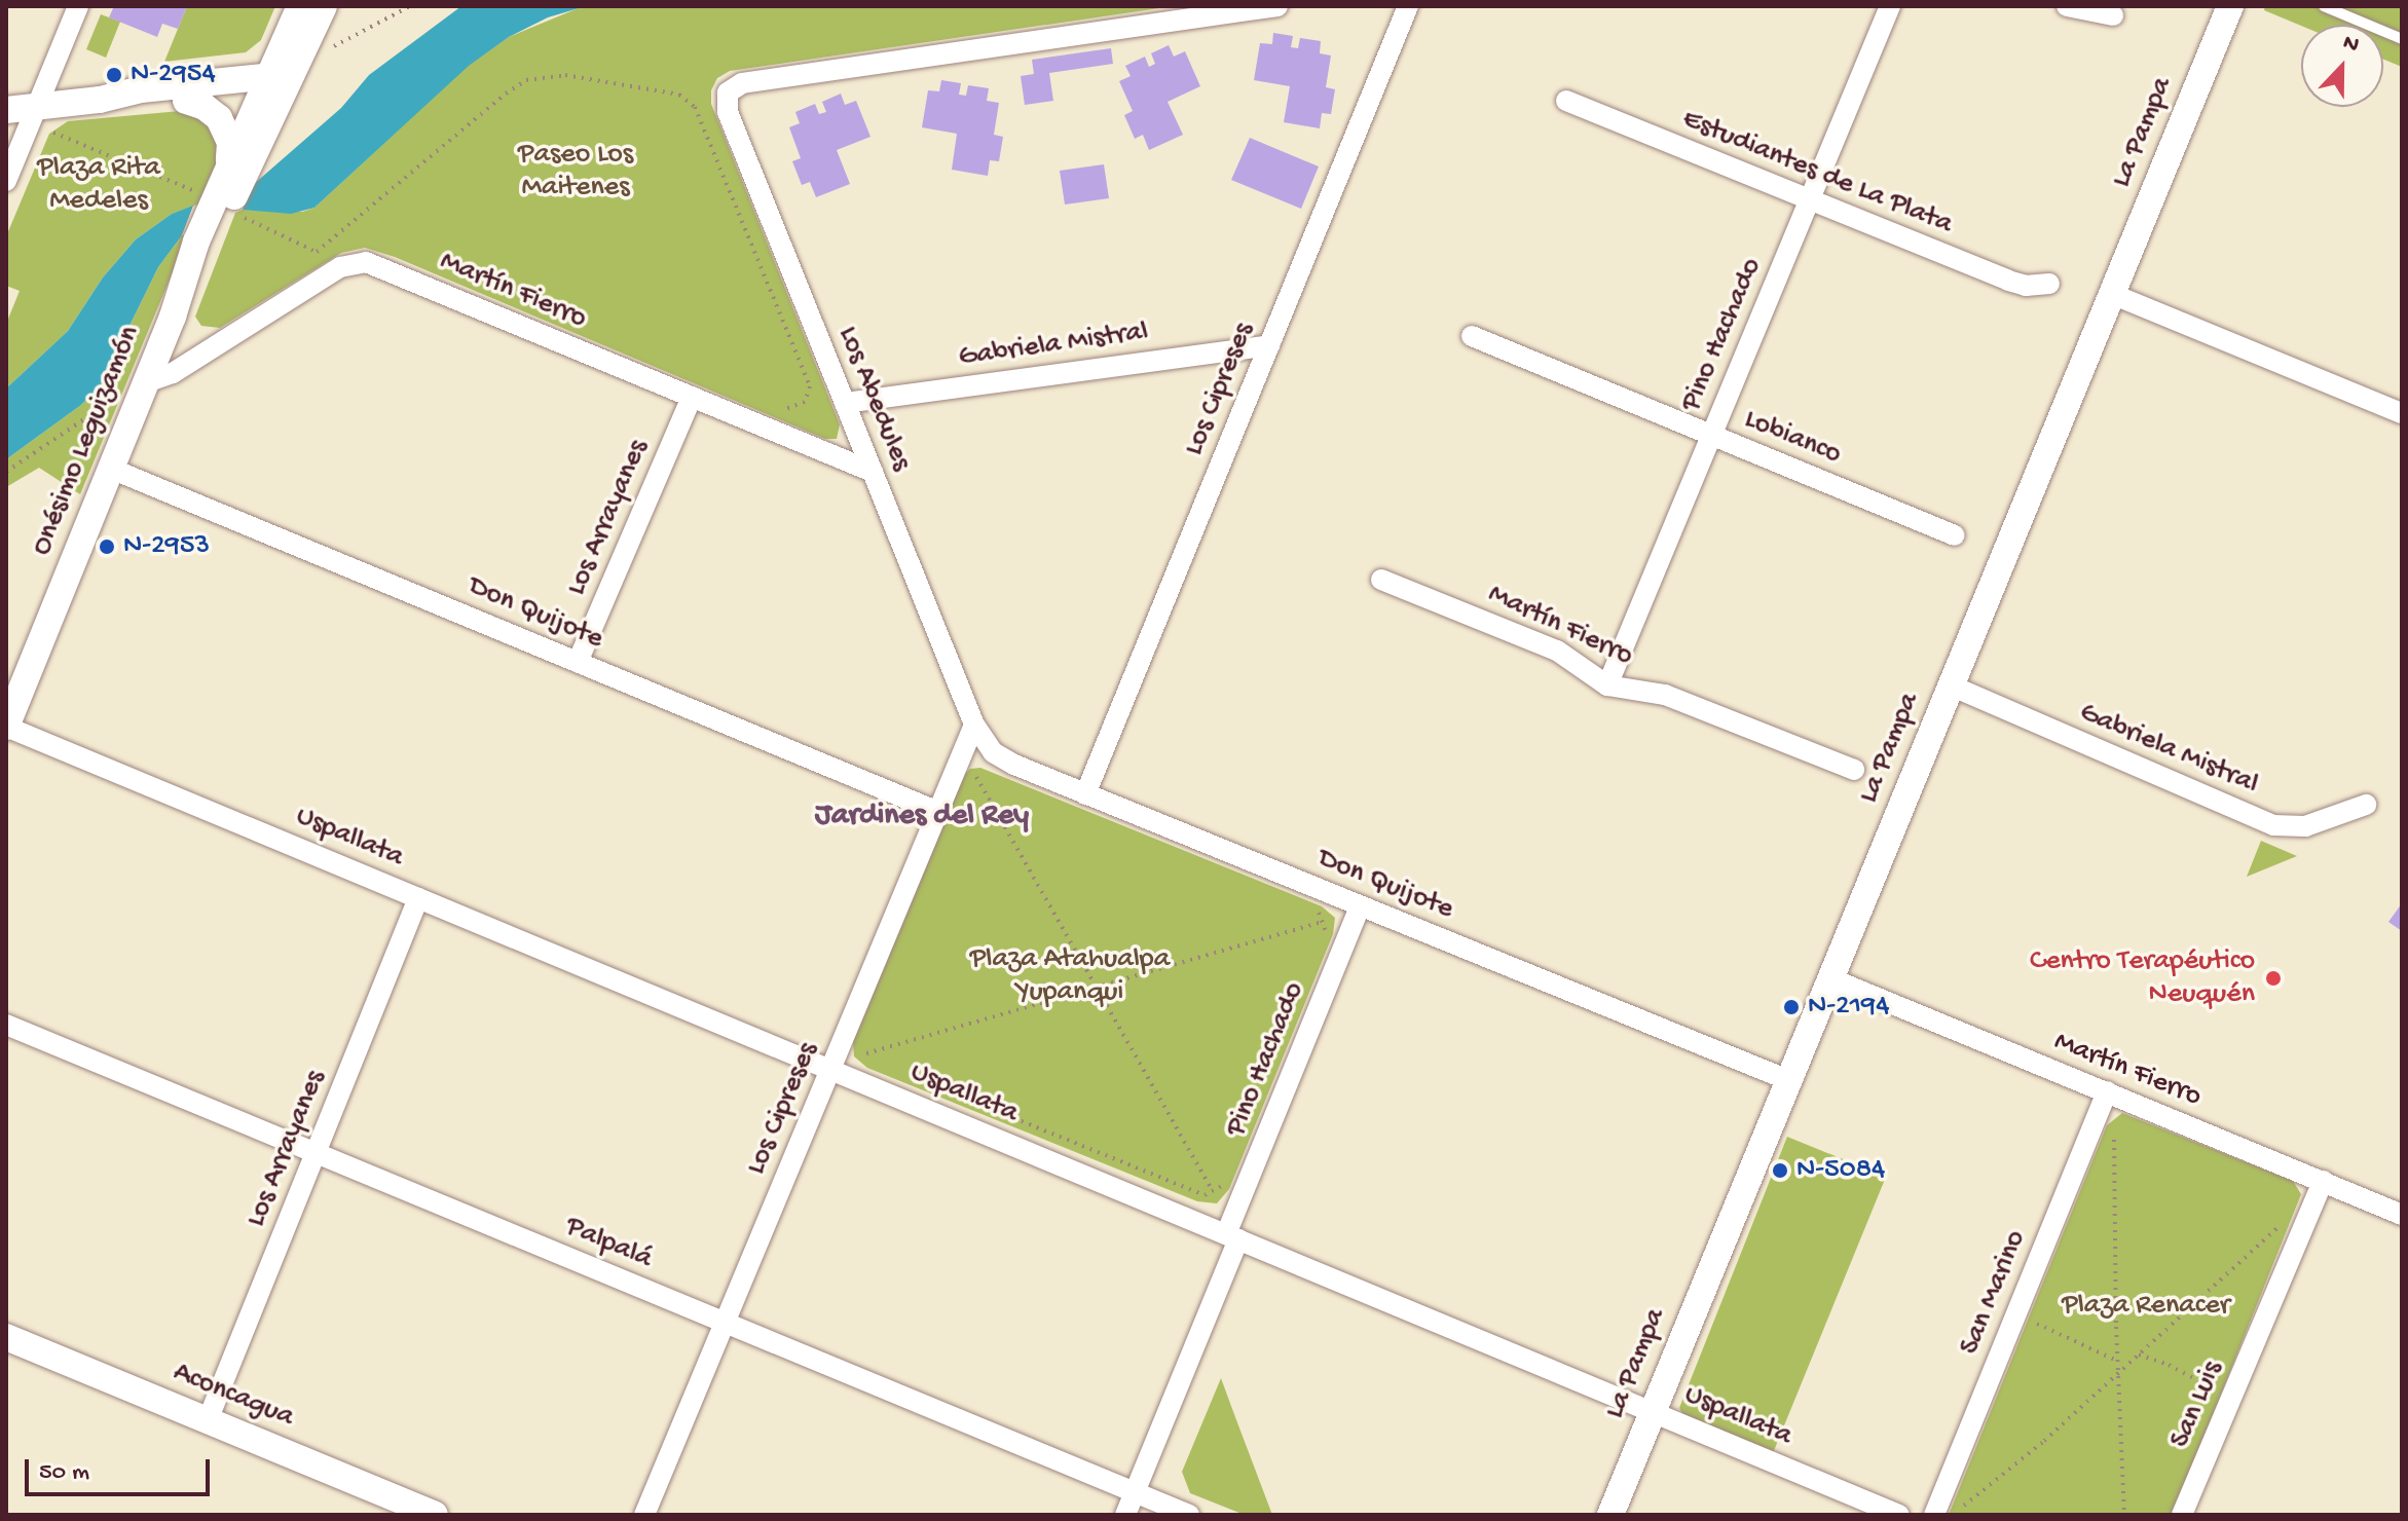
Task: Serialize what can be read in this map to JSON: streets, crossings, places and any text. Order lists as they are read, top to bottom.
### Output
{
  "streets": {
    "street": [
      "La Pampa",
      "Estudiantes de La Plata",
      "Martín Fierro",
      "Pino Hachado",
      "Gabriela Mistral",
      "Los Cipreses",
      "Los Abedules",
      "Lobianco",
      "Onésimo Leguizamón",
      "Los Arrayanes",
      "Don Quijote",
      "Uspallata",
      "Palpalá",
      "San Marino",
      "Aconcagua",
      "San Luis"
    ]
  },
  "crossings": [
    ["La Pampa", "Martín Fierro"],
    ["La Pampa", "Gabriela Mistral"],
    ["La Pampa", "Don Quijote"],
    ["La Pampa", "Uspallata"],
    ["Estudiantes de La Plata", "Pino Hachado"],
    ["Martín Fierro", "Pino Hachado"],
    ["Martín Fierro", "Los Abedules"],
    ["Martín Fierro", "Onésimo Leguizamón"],
    ["Martín Fierro", "Los Arrayanes"],
    ["Martín Fierro", "San Marino"],
    ["Martín Fierro", "San Luis"],
    ["Pino Hachado", "Lobianco"],
    ["Pino Hachado", "Don Quijote"],
    ["Pino Hachado", "Uspallata"],
    ["Pino Hachado", "Palpalá"],
    ["Gabriela Mistral", "Los Cipreses"],
    ["Gabriela Mistral", "Los Abedules"],
    ["Los Cipreses", "Los Abedules"],
    ["Los Cipreses", "Don Quijote"],
    ["Los Cipreses", "Uspallata"],
    ["Los Cipreses", "Palpalá"],
    ["Los Abedules", "Don Quijote"],
    ["Onésimo Leguizamón", "Don Quijote"],
    ["Onésimo Leguizamón", "Uspallata"],
    ["Los Arrayanes", "Don Quijote"],
    ["Los Arrayanes", "Uspallata"],
    ["Los Arrayanes", "Palpalá"],
    ["Los Arrayanes", "Aconcagua"]
  ],
  "districts": ["Jardines del Rey"],
  "parks": [
    "Paseo Los Maitenes",
    "Plaza Rita Medeles",
    "Plaza Atahualpa Yupanqui",
    "Plaza Renacer"
  ],
  "places": [
    "N-2954",
    "N-2953",
    "Centro Terapéutico Neuquén",
    "N-2194",
    "N-5084"
  ],
  "scale_bar": "50 m",
  "north": "top"
}
